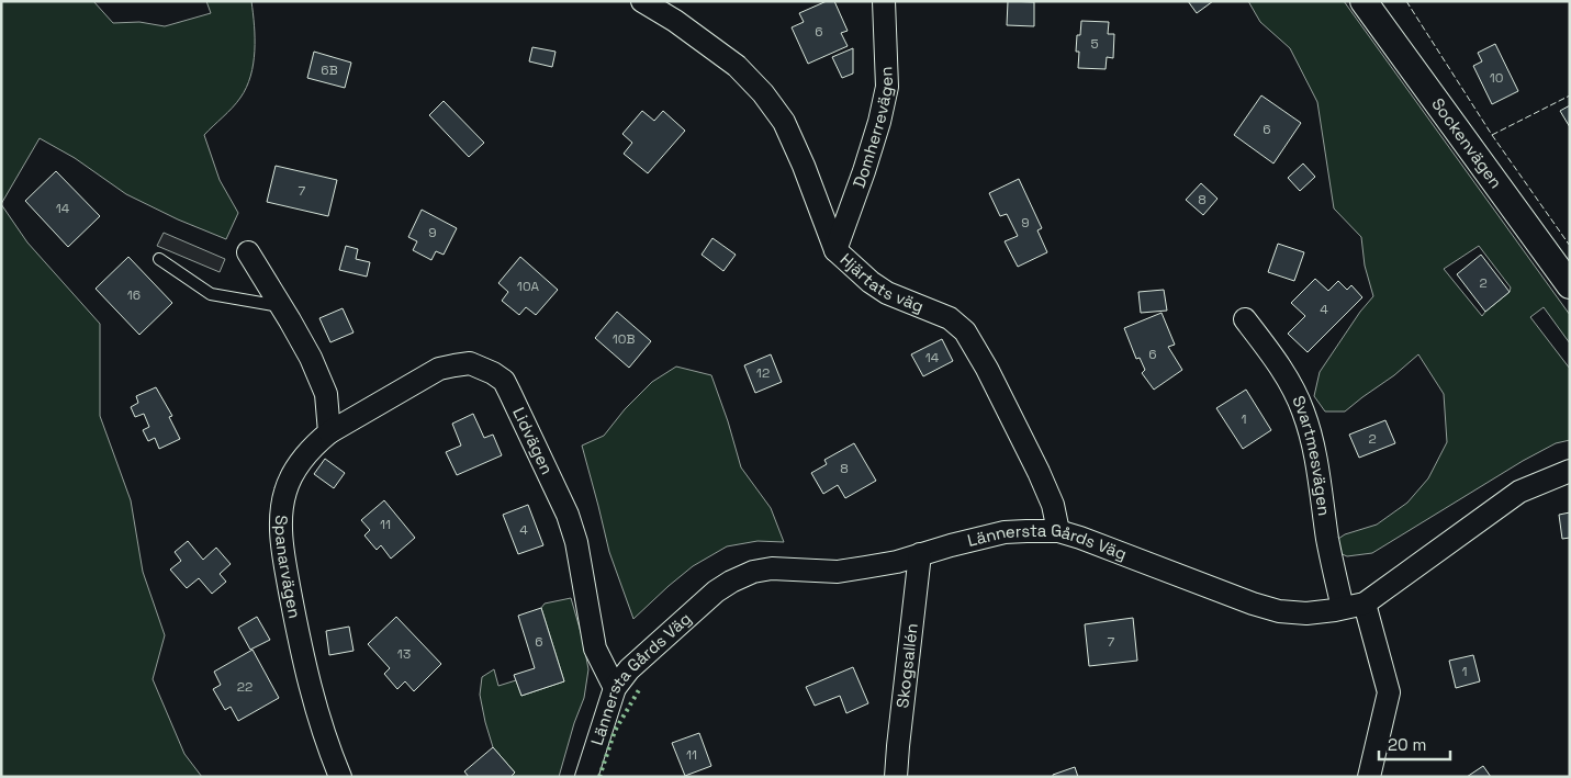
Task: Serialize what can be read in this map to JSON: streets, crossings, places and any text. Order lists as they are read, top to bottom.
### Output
{
  "streets": {
    "street": [
      "Domherrevägen",
      "Sockenvägen",
      "Hjärtats väg",
      "Lidvägen",
      "Svartmesvägen",
      "Lännersta Gårds Väg",
      "Spanarvägen",
      "Skogsallén"
    ]
  },
  "crossings": [
    ["Domherrevägen", "Hjärtats väg"],
    ["Hjärtats väg", "Lännersta Gårds Väg"],
    ["Lidvägen", "Lännersta Gårds Väg"],
    ["Lidvägen", "Spanarvägen"],
    ["Svartmesvägen", "Lännersta Gårds Väg"],
    ["Lännersta Gårds Väg", "Skogsallén"]
  ],
  "house_numbers": [
    "6",
    "5",
    "6B",
    "10",
    "6",
    "7",
    "8",
    "14",
    "9",
    "9",
    "2",
    "10A",
    "16",
    "4",
    "10B",
    "6",
    "14",
    "12",
    "1",
    "2",
    "8",
    "11",
    "4",
    "6",
    "7",
    "13",
    "1",
    "22",
    "11"
  ],
  "scale_bar": "20 m"
}
